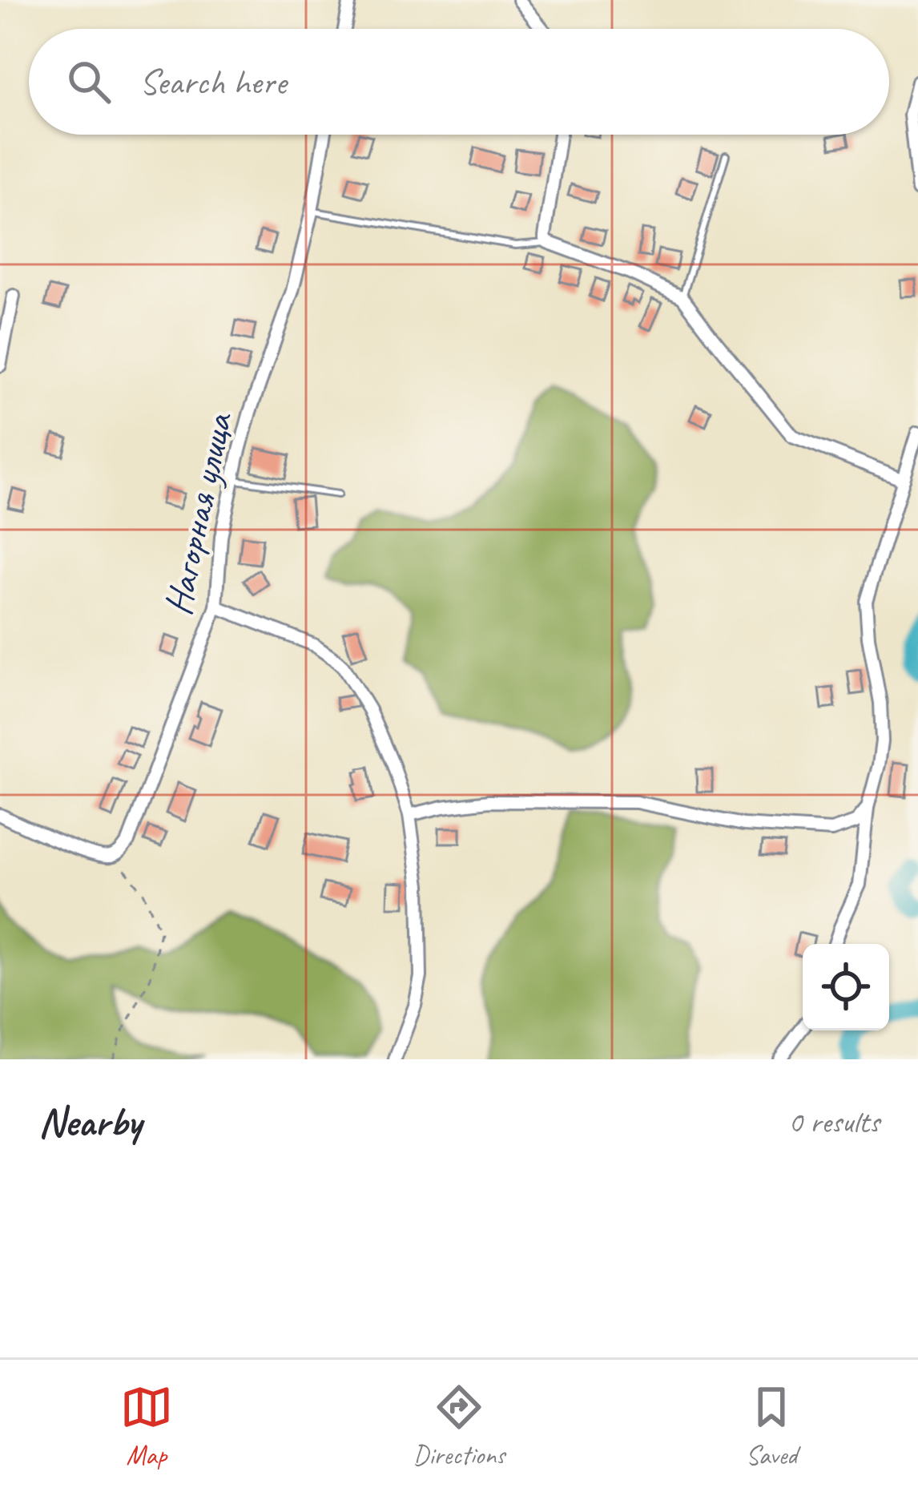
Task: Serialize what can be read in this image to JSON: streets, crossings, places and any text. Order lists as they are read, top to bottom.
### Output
{
  "streets": {
    "street": ["Нагорная улица"]
  },
  "page": {
    "search": "Search here",
    "heading": ["Nearby", "0 results"],
    "nav": ["Map", "Directions", "Saved"]
  }
}
